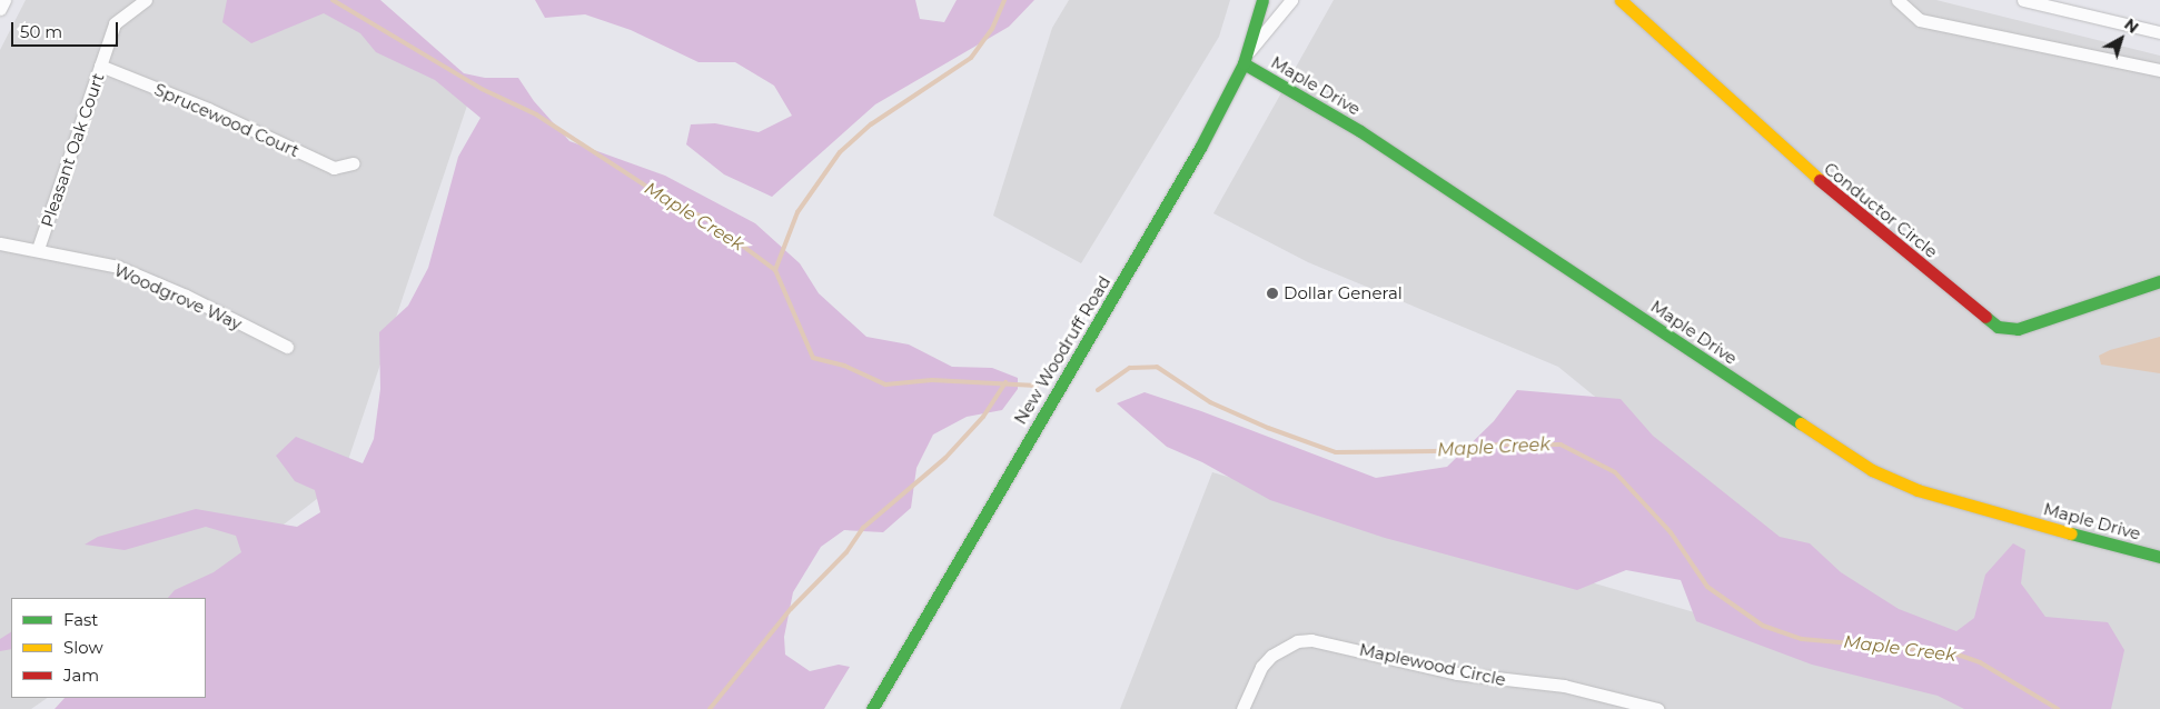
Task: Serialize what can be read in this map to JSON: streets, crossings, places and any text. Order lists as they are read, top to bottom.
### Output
{
  "streets": {
    "street": [
      "Maple Drive",
      "Sprucewood Court",
      "Pleasant Oak Court",
      "Conductor Circle",
      "Woodgrove Way",
      "New Woodruff Road",
      "Maplewood Circle"
    ]
  },
  "crossings": [
    ["Maple Drive", "New Woodruff Road"],
    ["Sprucewood Court", "Pleasant Oak Court"],
    ["Pleasant Oak Court", "Woodgrove Way"]
  ],
  "water": ["Maple Creek"],
  "places": ["Dollar General"],
  "legend": ["Fast", "Slow", "Jam"],
  "scale_bar": "50 m",
  "north": "top right"
}
